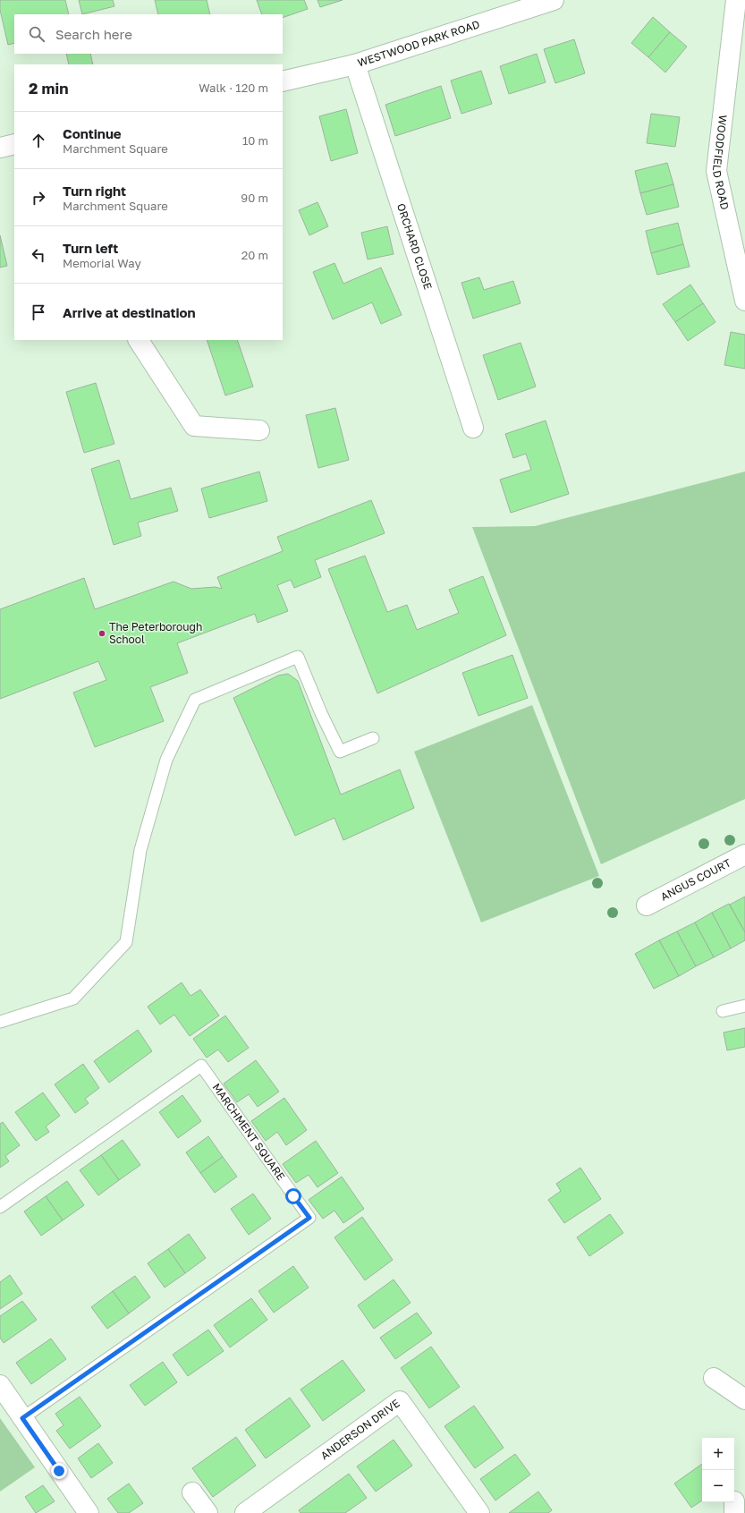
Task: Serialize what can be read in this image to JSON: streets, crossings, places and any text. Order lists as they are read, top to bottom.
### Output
{
  "streets": {
    "street": [
      "WESTWOOD PARK ROAD",
      "WOODFIELD ROAD",
      "ORCHARD CLOSE",
      "ANGUS COURT",
      "ANDERSON DRIVE"
    ],
    "lane": ["MARCHMENT SQUARE"]
  },
  "crossings": [
    ["WESTWOOD PARK ROAD", "ORCHARD CLOSE"]
  ],
  "places": ["The Peterborough School"],
  "page": {
    "search": "Search here",
    "heading": ["2 min", "Walk · 120 m"],
    "list": [
      ["Continue", "Marchment Square", "10 m"],
      ["Turn right", "Marchment Square", "90 m"],
      ["Turn left", "Memorial Way", "20 m"],
      "Arrive at destination"
    ],
    "map_buttons": ["+", "−"]
  }
}
